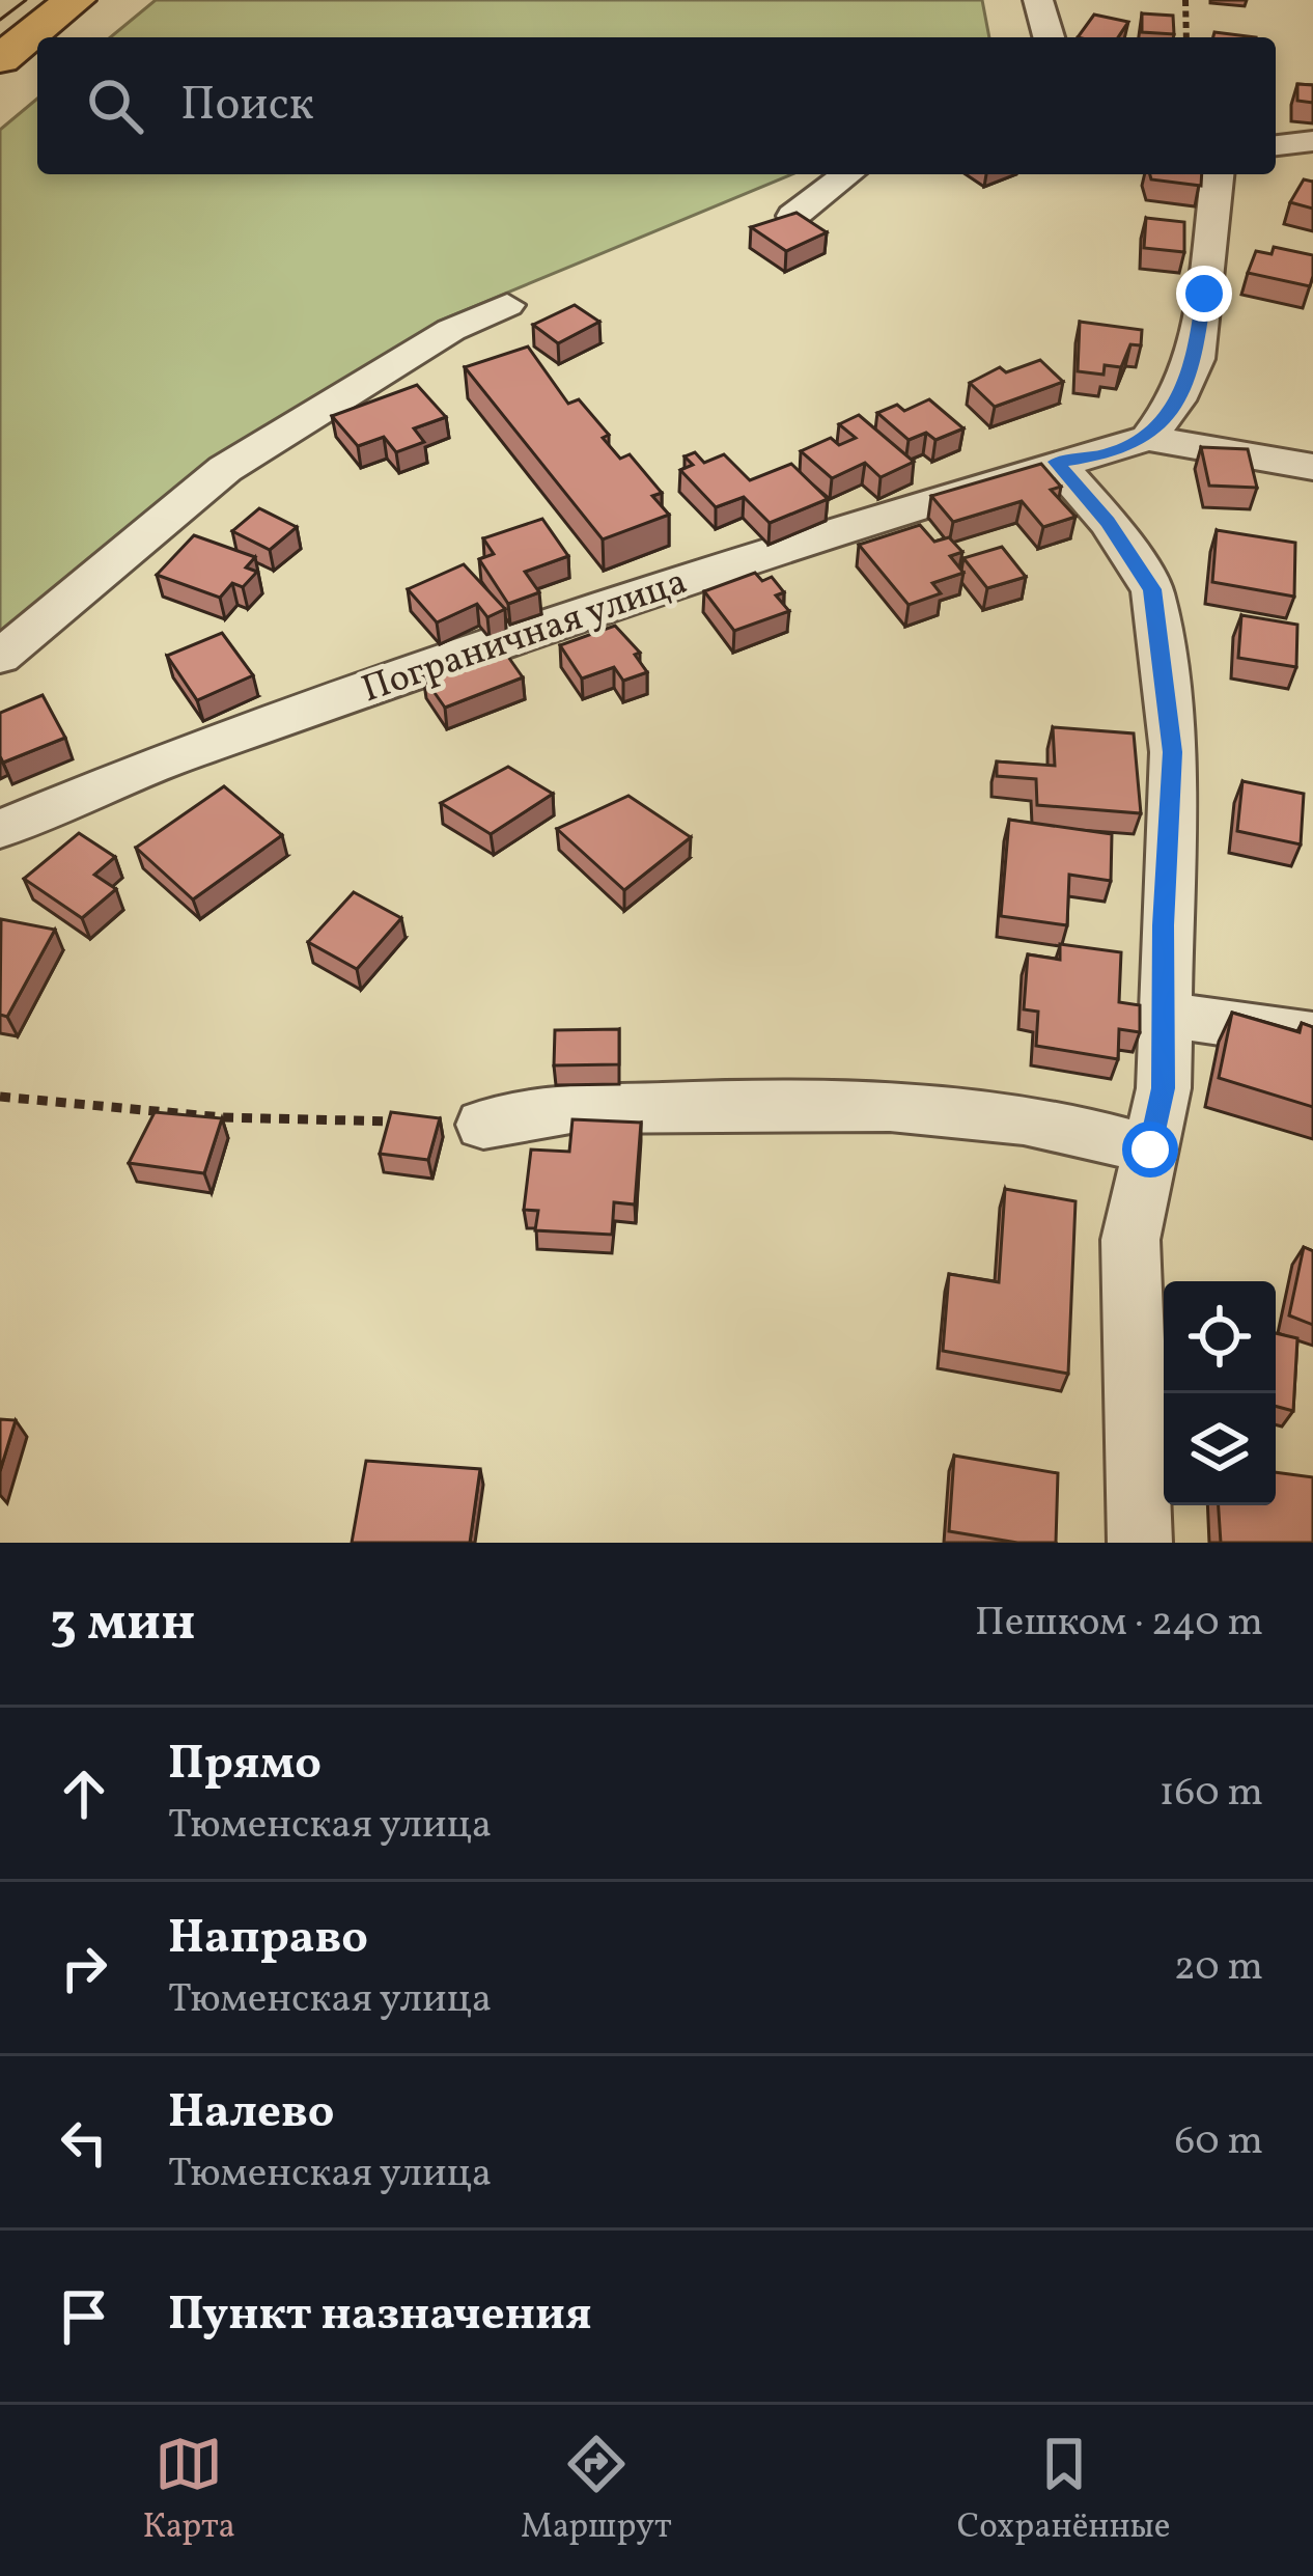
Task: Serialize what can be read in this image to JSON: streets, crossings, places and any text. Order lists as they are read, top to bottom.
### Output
{
  "streets": {
    "street": ["Пограничная улица"]
  },
  "page": {
    "search": "Поиск",
    "heading": ["3 мин", "Пешком · 240 m"],
    "list": [
      ["Прямо", "Тюменская улица", "160 m"],
      ["Направо", "Тюменская улица", "20 m"],
      ["Налево", "Тюменская улица", "60 m"],
      "Пункт назначения"
    ],
    "nav": ["Карта", "Маршрут", "Сохранённые"]
  }
}
